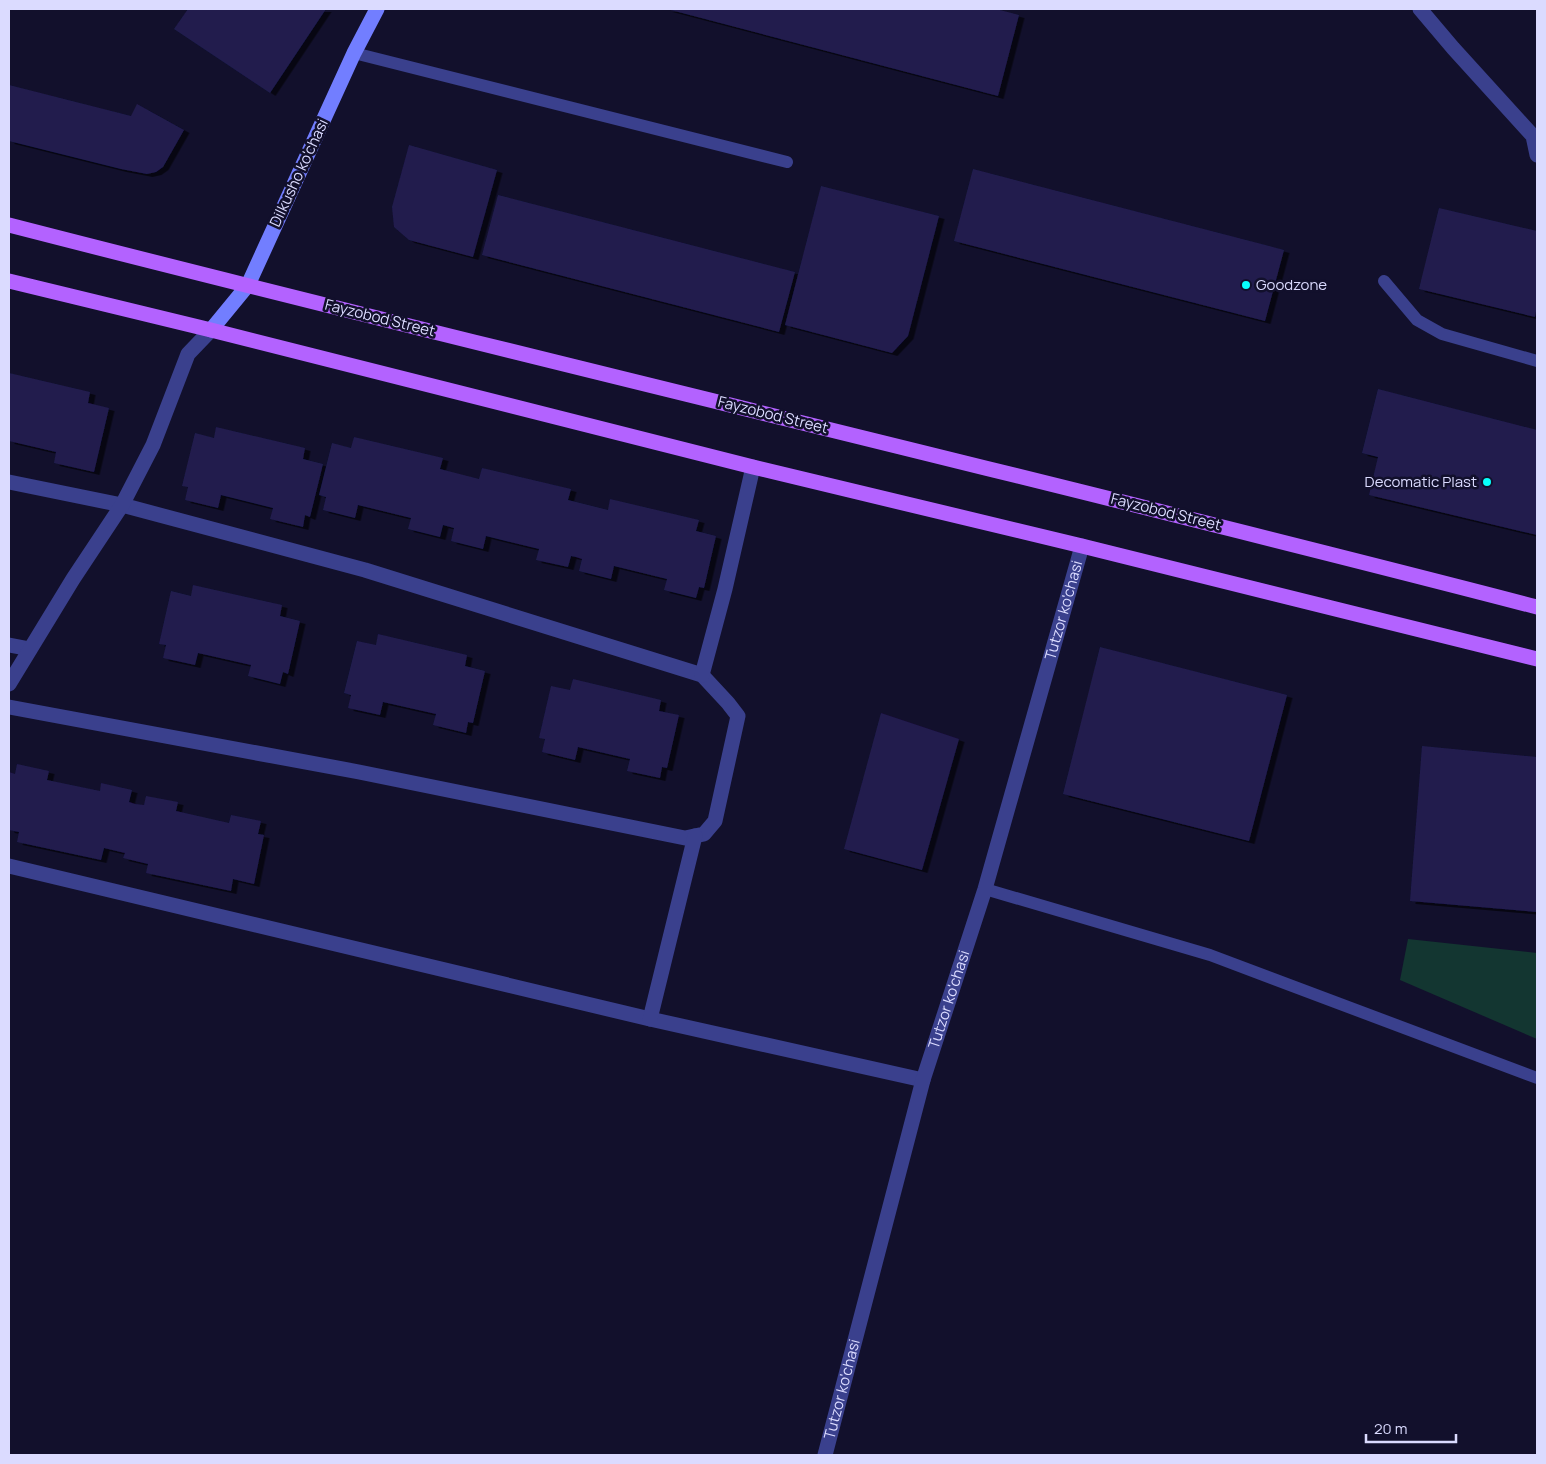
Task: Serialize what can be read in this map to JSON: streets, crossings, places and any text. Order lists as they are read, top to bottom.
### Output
{
  "streets": {
    "main road": ["Fayzobod Street"],
    "street": ["Dilkusho ko'chasi", "Tutzor ko'chasi"]
  },
  "crossings": [
    ["Dilkusho ko'chasi", "Fayzobod Street"]
  ],
  "places": ["Goodzone", "Decomatic Plast"],
  "scale_bar": "20 m"
}
